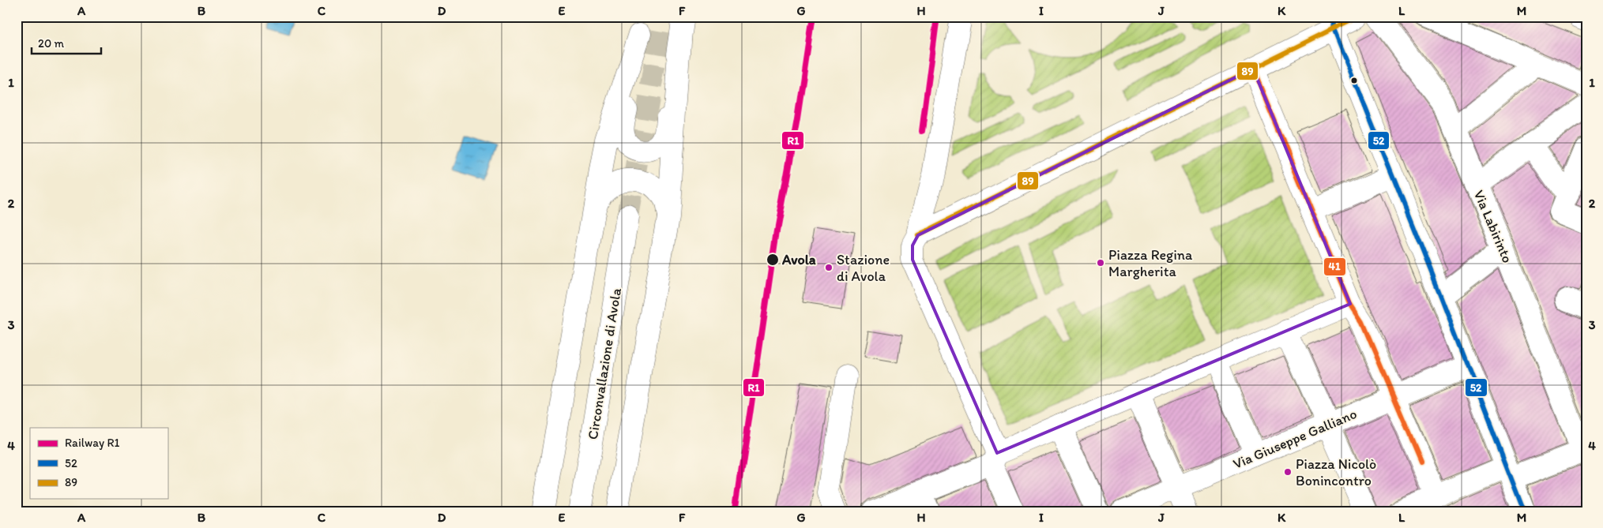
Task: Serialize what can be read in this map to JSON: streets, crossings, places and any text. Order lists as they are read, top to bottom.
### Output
{
  "streets": {
    "street": ["Via Labirinto", "Circonvallazione di Avola", "Via Giuseppe Galliano"]
  },
  "places": [
    "Avola",
    "Piazza Regina Margherita",
    "Stazione di Avola",
    "Piazza Nicolò Bonincontro"
  ],
  "lines": [
    "rail line R1",
    "transit line 52",
    "transit line 89",
    "transit line 41"
  ],
  "legend": ["Railway R1", "52", "89"],
  "scale_bar": "20 m",
  "grid": {
    "columns": [
      "A",
      "B",
      "C",
      "D",
      "E",
      "F",
      "G",
      "H",
      "I",
      "J",
      "K",
      "L",
      "M"
    ],
    "rows": [
      "1",
      "2",
      "3",
      "4"
    ]
  }
}
